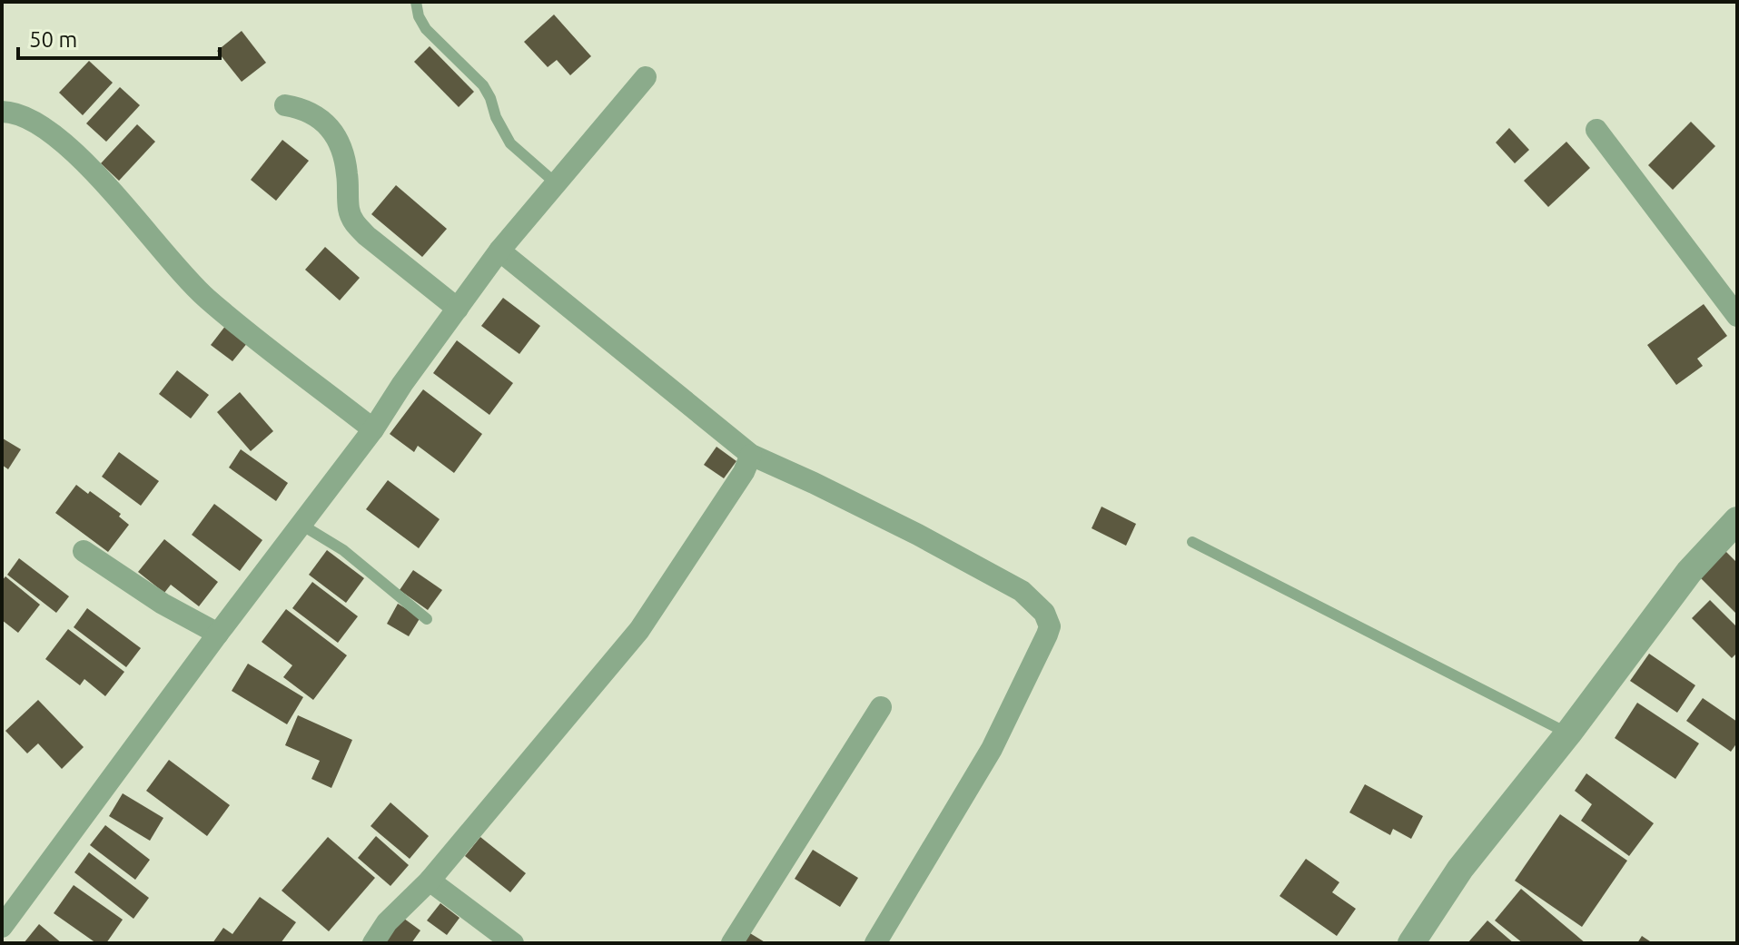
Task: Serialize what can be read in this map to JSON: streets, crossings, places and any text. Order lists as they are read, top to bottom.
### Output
{
  "scale_bar": "50 m"
}
